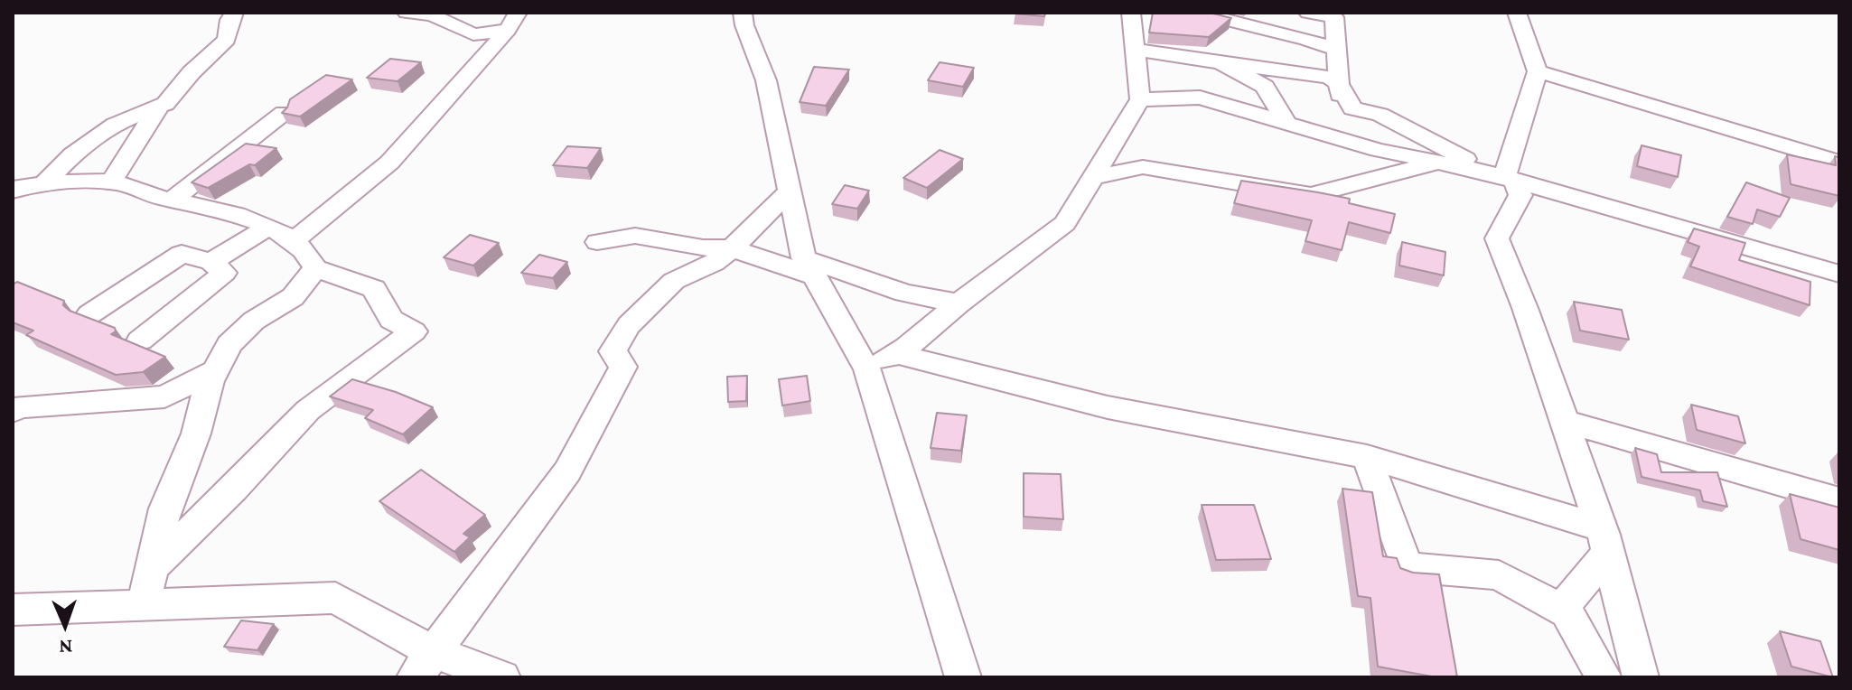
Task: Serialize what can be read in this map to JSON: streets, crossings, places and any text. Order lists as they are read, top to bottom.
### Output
{
  "north": "bottom"
}
